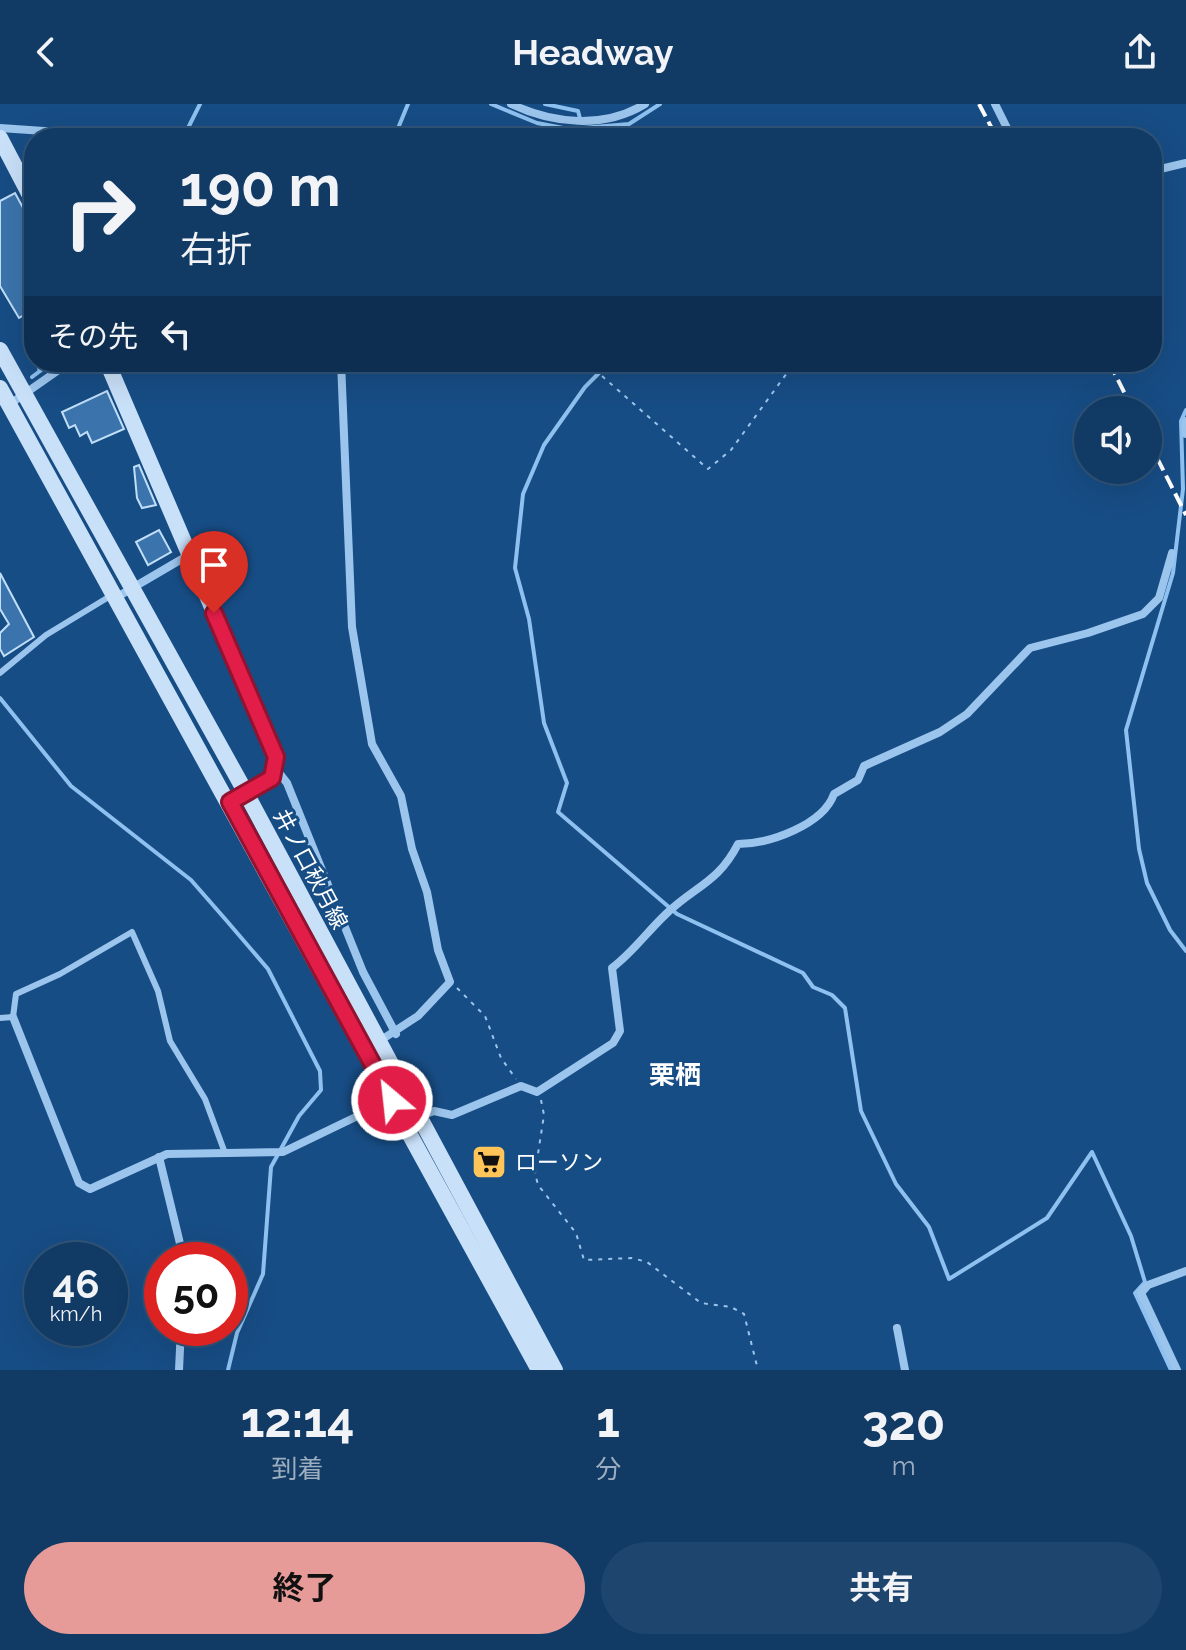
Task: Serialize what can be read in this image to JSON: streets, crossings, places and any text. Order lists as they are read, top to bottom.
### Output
{
  "streets": {
    "main road": ["井ノ口秋月線"]
  },
  "districts": ["栗栖"],
  "places": {
    "supermarket": ["ローソン"]
  },
  "page": {
    "header": "Headway",
    "turn": ["190 m", "右折"],
    "then": "その先",
    "speed": "46 km/h",
    "limit": "50",
    "eta": [
      "12:14",
      "到着",
      "1",
      "分",
      "320",
      "m"
    ],
    "buttons": ["終了", "共有"]
  }
}
